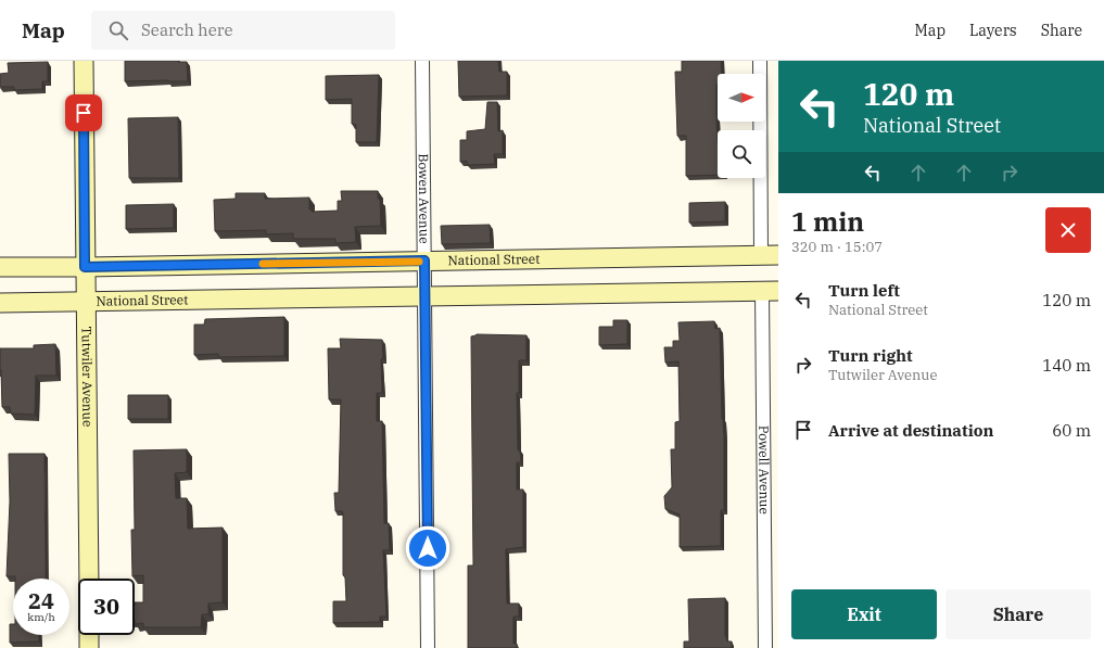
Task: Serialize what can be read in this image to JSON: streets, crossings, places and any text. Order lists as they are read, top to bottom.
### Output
{
  "streets": {
    "main road": ["National Street", "Tutwiler Avenue"],
    "street": ["Bowen Avenue", "Powell Avenue"]
  },
  "crossings": [
    ["Bowen Avenue", "National Street"],
    ["National Street", "Tutwiler Avenue"],
    ["National Street", "Powell Avenue"]
  ],
  "north": "right",
  "page": {
    "header": "Map",
    "search": "Search here",
    "nav": ["Map", "Layers", "Share"],
    "turn": ["120 m", "National Street"],
    "heading": ["1 min", "320 m · 15:07"],
    "list": [
      {
        "name": "Turn left",
        "note": "National Street",
        "value": "120 m"
      },
      {
        "name": "Turn right",
        "note": "Tutwiler Avenue",
        "value": "140 m"
      },
      {
        "name": "Arrive at destination",
        "value": "60 m"
      }
    ],
    "speed": "24 km/h",
    "limit": "30",
    "buttons": ["Exit", "Share"]
  }
}
